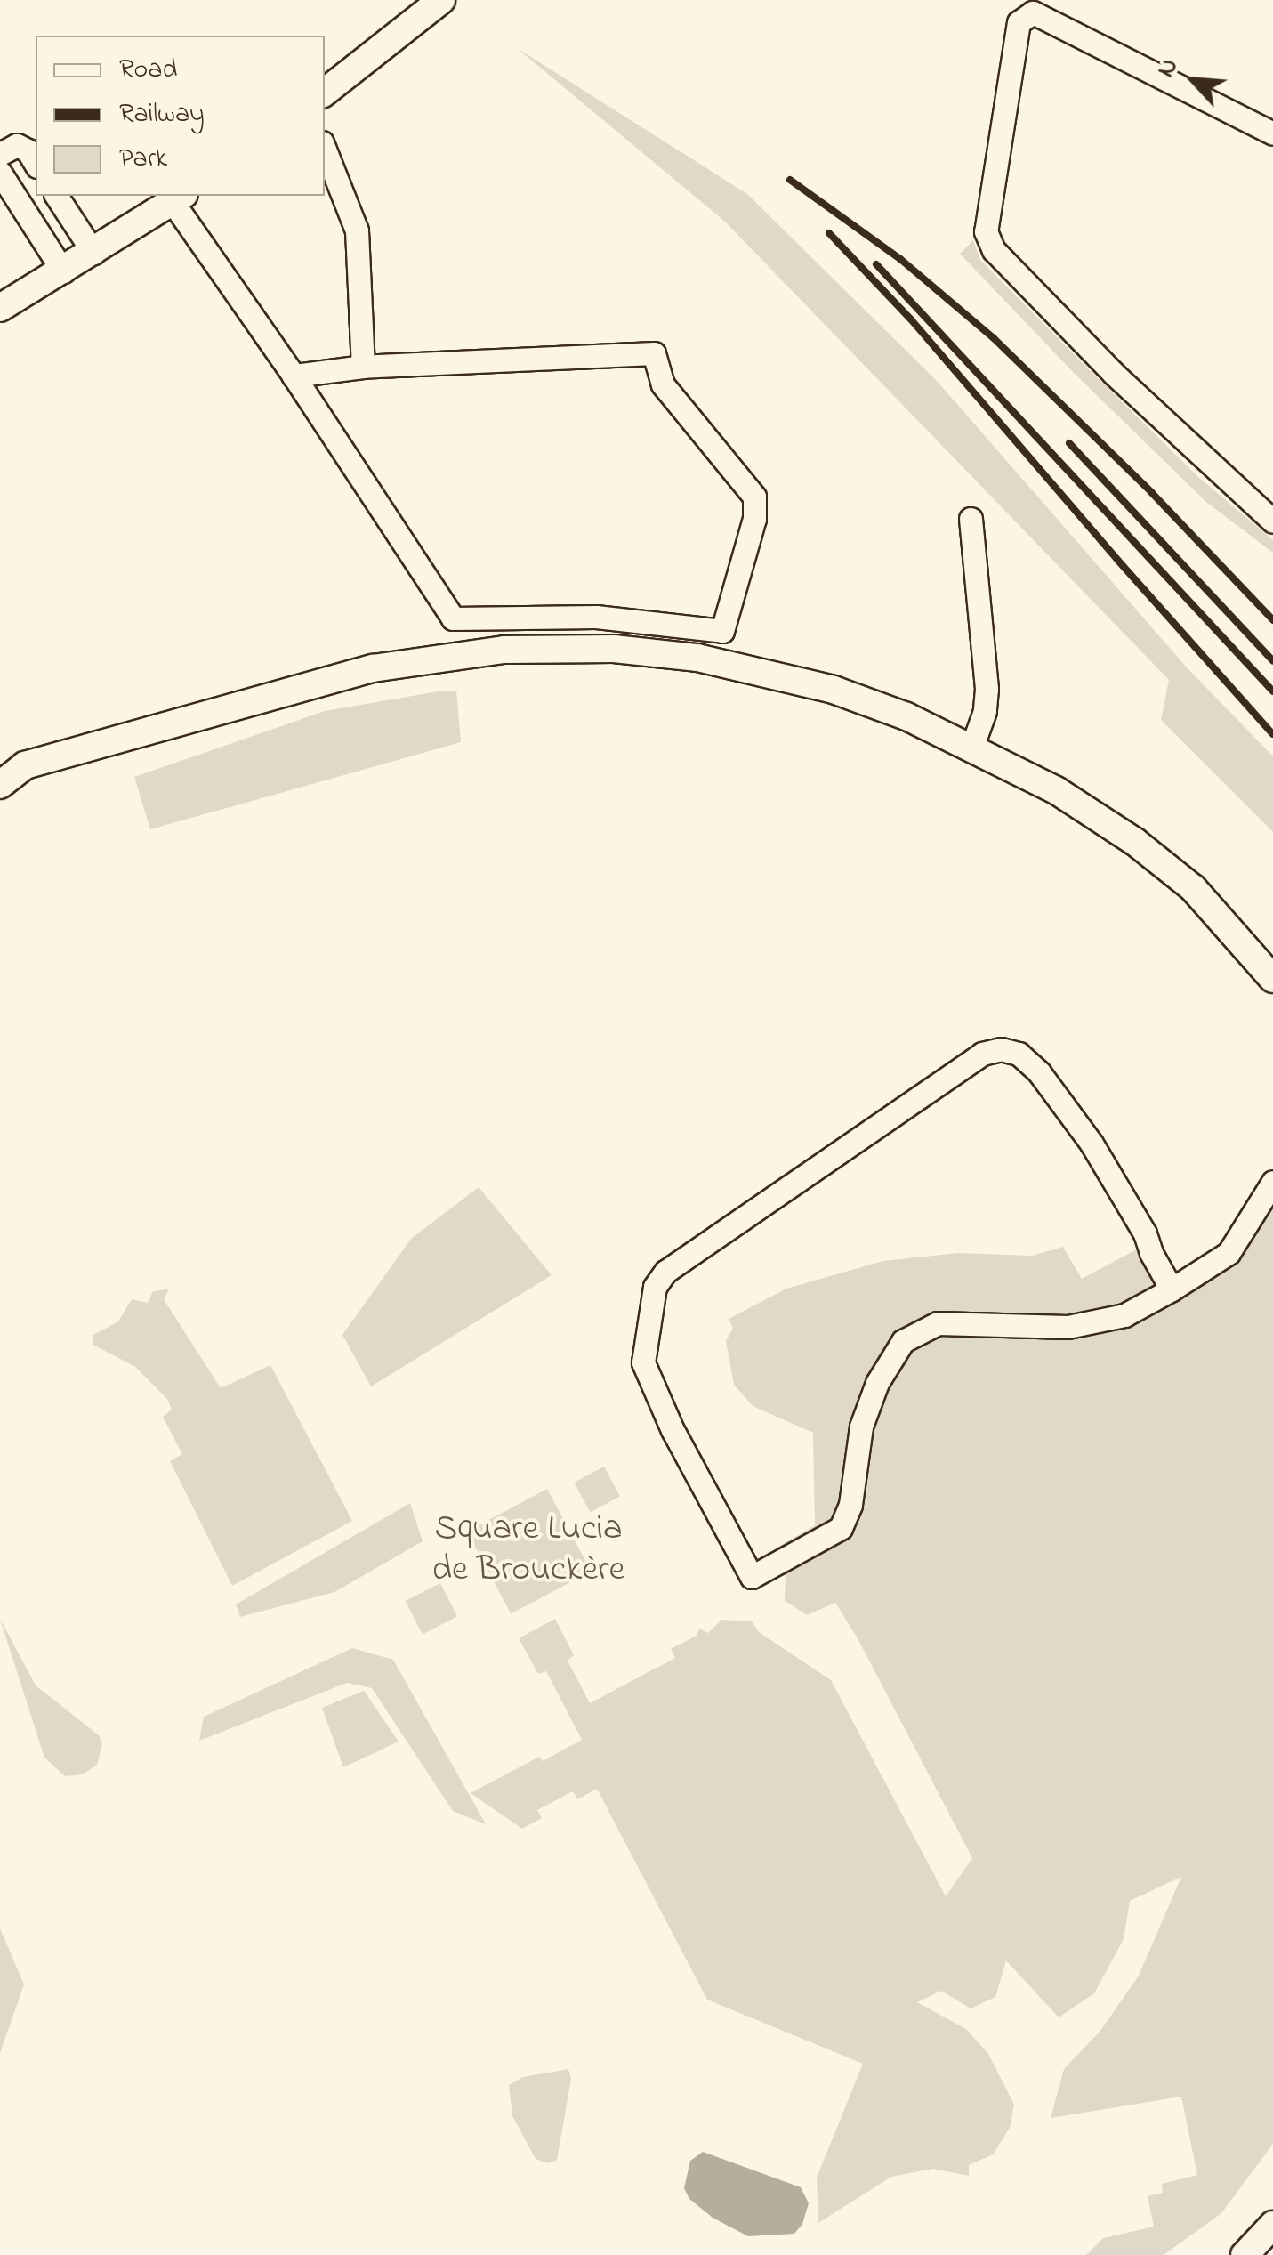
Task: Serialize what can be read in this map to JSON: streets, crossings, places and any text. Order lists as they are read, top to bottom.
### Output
{
  "parks": ["Square Lucia de Brouckère"],
  "legend": ["Road", "Railway", "Park"],
  "north": "top left"
}
